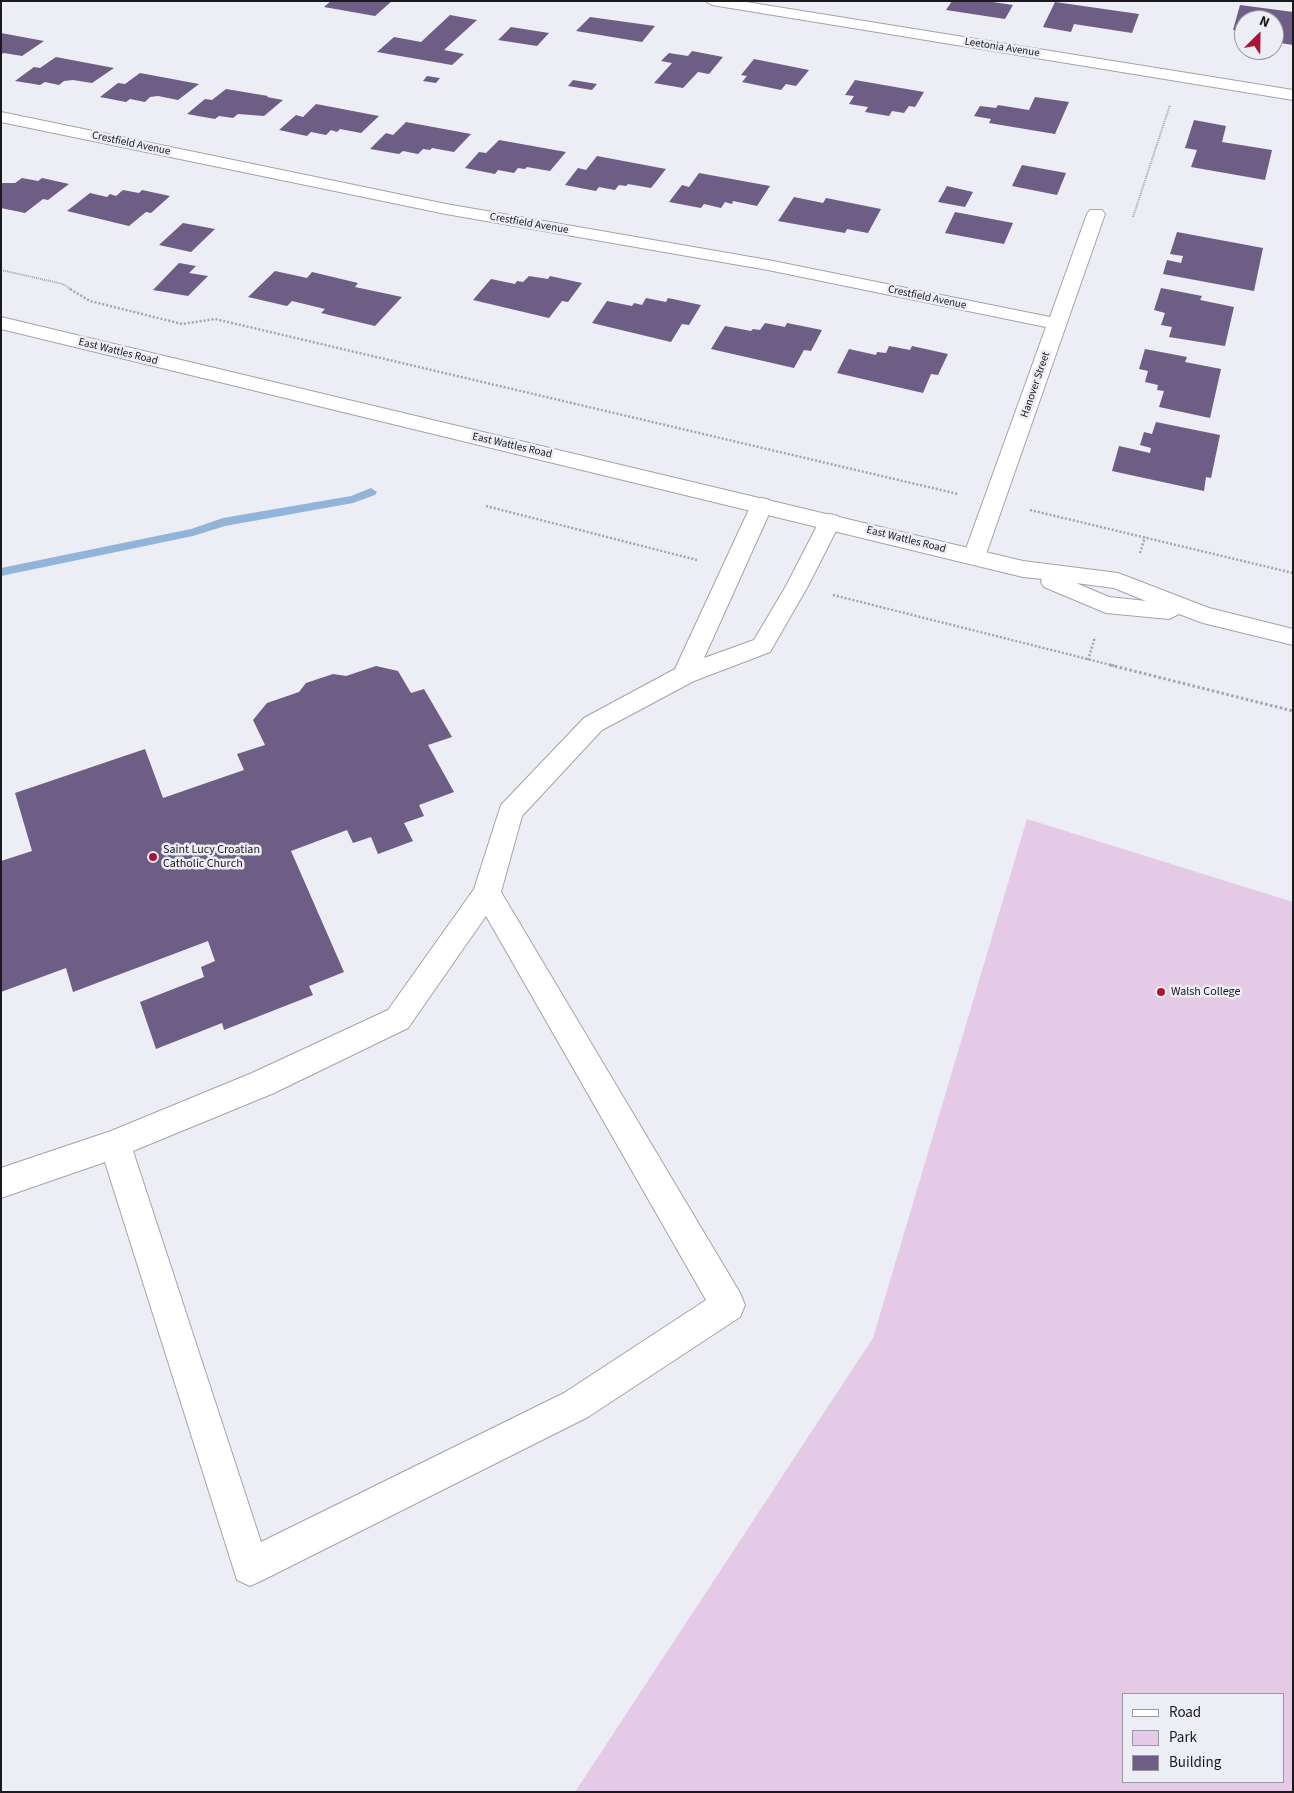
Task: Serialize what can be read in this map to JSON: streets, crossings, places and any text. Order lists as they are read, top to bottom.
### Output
{
  "streets": {
    "street": [
      "Leetonia Avenue",
      "Crestfield Avenue",
      "East Wattles Road",
      "Hanover Street"
    ]
  },
  "crossings": [
    ["Crestfield Avenue", "Hanover Street"],
    ["East Wattles Road", "Hanover Street"]
  ],
  "places": ["Saint Lucy Croatian Catholic Church", "Walsh College"],
  "legend": ["Road", "Park", "Building"],
  "north": "top right"
}
